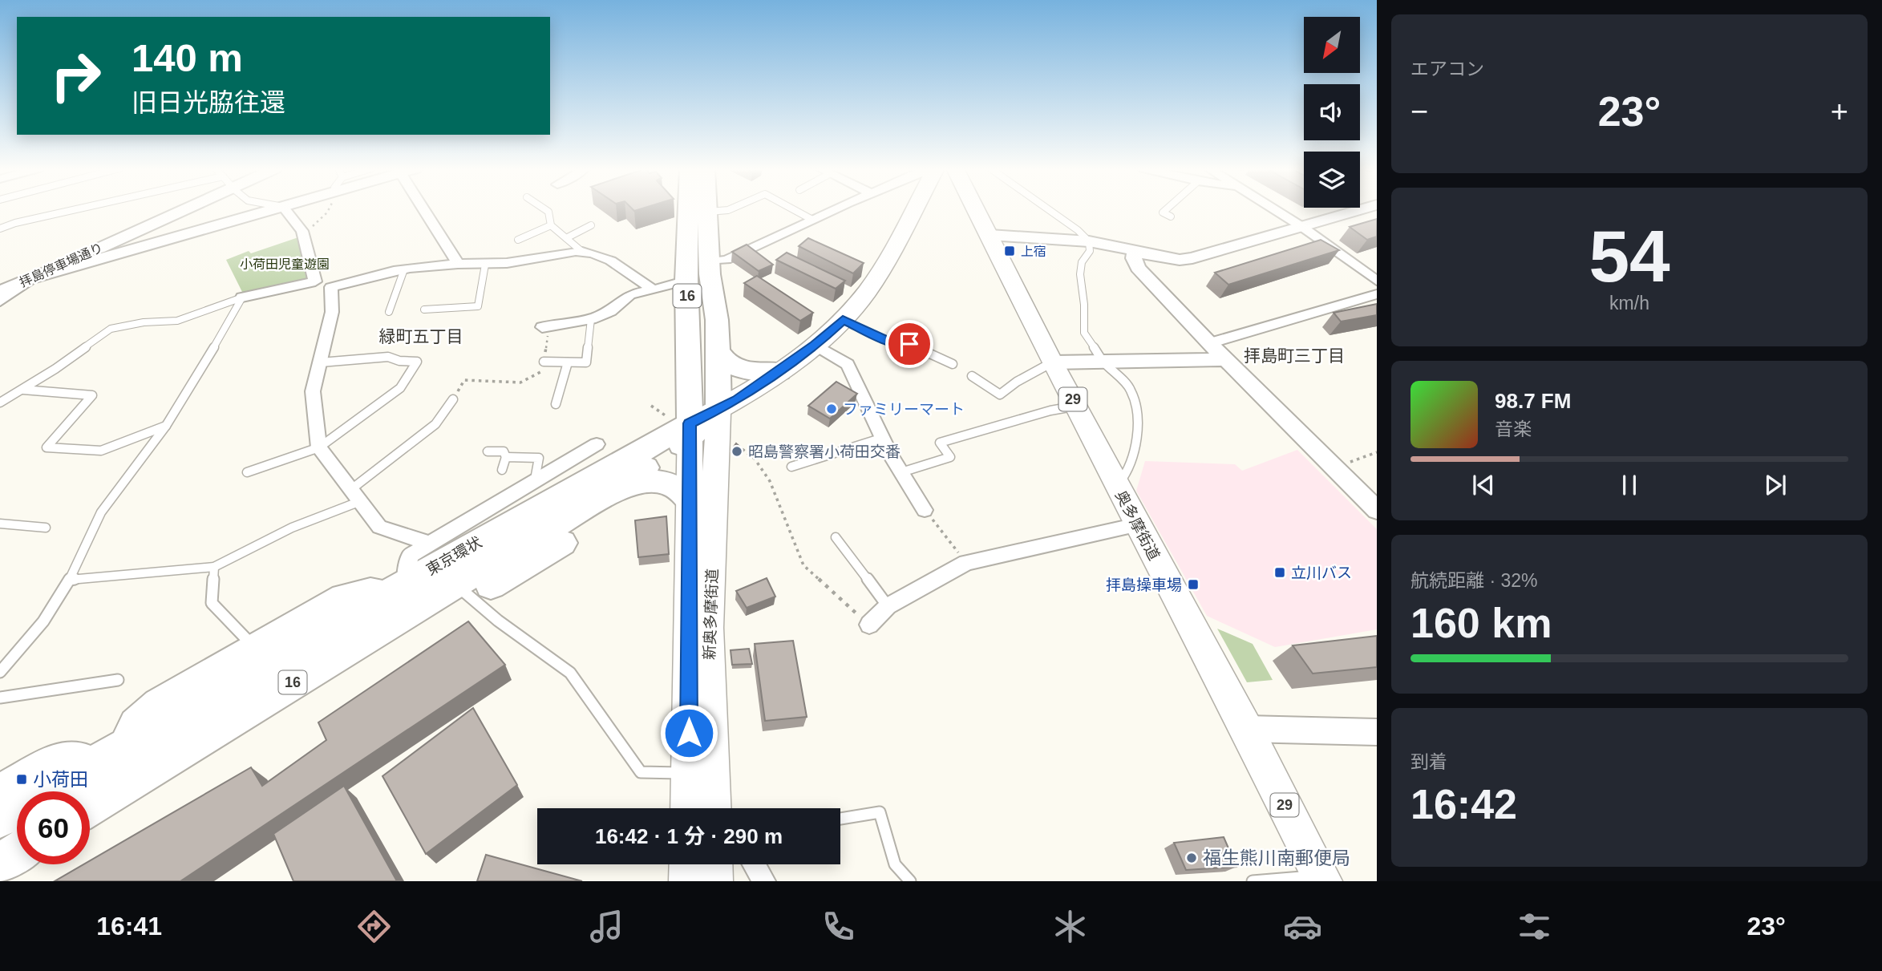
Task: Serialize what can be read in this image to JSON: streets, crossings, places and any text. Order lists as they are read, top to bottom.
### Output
{
  "streets": {
    "highway": ["16", "東京環状"],
    "main road": ["29", "奥多摩街道", "新奥多摩街道"],
    "street": ["拝島停車場通り"]
  },
  "crossings": [
    ["16", "東京環状"],
    ["16", "新奥多摩街道"],
    ["東京環状", "新奥多摩街道"]
  ],
  "districts": ["緑町五丁目", "拝島町三丁目"],
  "parks": ["小荷田児童遊園"],
  "places": {
    "transit": [
      "上宿",
      "立川バス",
      "拝島操車場",
      "小荷田"
    ],
    "other": ["ファミリーマート", "昭島警察署小荷田交番", "福生熊川南郵便局"]
  },
  "north": "bottom left",
  "page": {
    "tile": [
      "エアコン",
      ["54", "km/h"],
      ["航続距離 · 32%", "160 km"],
      ["到着", "16:42"]
    ],
    "turn": ["140 m", "旧日光脇往還"],
    "heat": ["−", "23°", "+"],
    "song": ["98.7 FM", "音楽"],
    "limit": "60",
    "trip": "16:42 · 1 分 · 290 m",
    "tabs": ["16:41", "23°"]
  }
}
